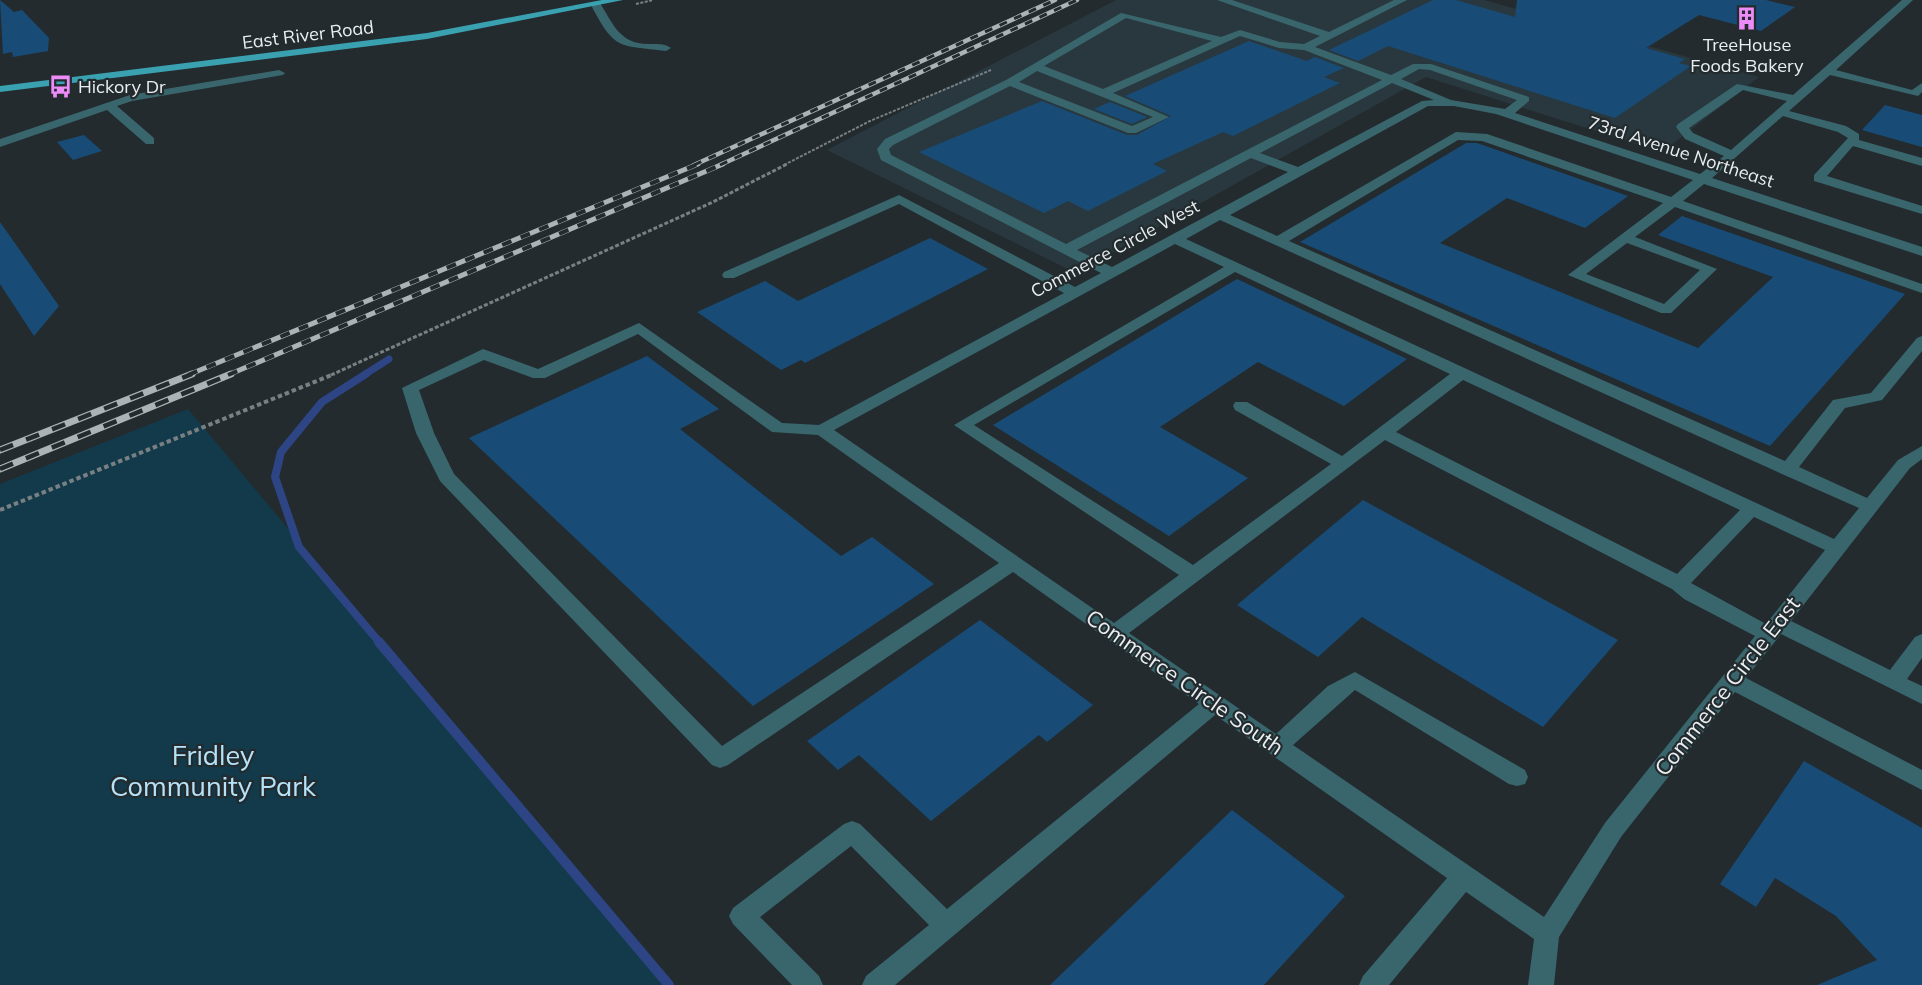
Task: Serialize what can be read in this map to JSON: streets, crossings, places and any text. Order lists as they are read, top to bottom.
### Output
{
  "streets": {
    "main road": ["East River Road"],
    "street": [
      "73rd Avenue Northeast",
      "Commerce Circle West",
      "Commerce Circle South",
      "Commerce Circle East"
    ]
  },
  "crossings": [
    ["73rd Avenue Northeast", "Commerce Circle West"],
    ["Commerce Circle West", "Commerce Circle South"],
    ["Commerce Circle South", "Commerce Circle East"]
  ],
  "parks": ["Fridley Community Park"],
  "places": {
    "building": ["TreeHouse Foods Bakery"],
    "bus stop": ["Hickory Dr"]
  }
}
